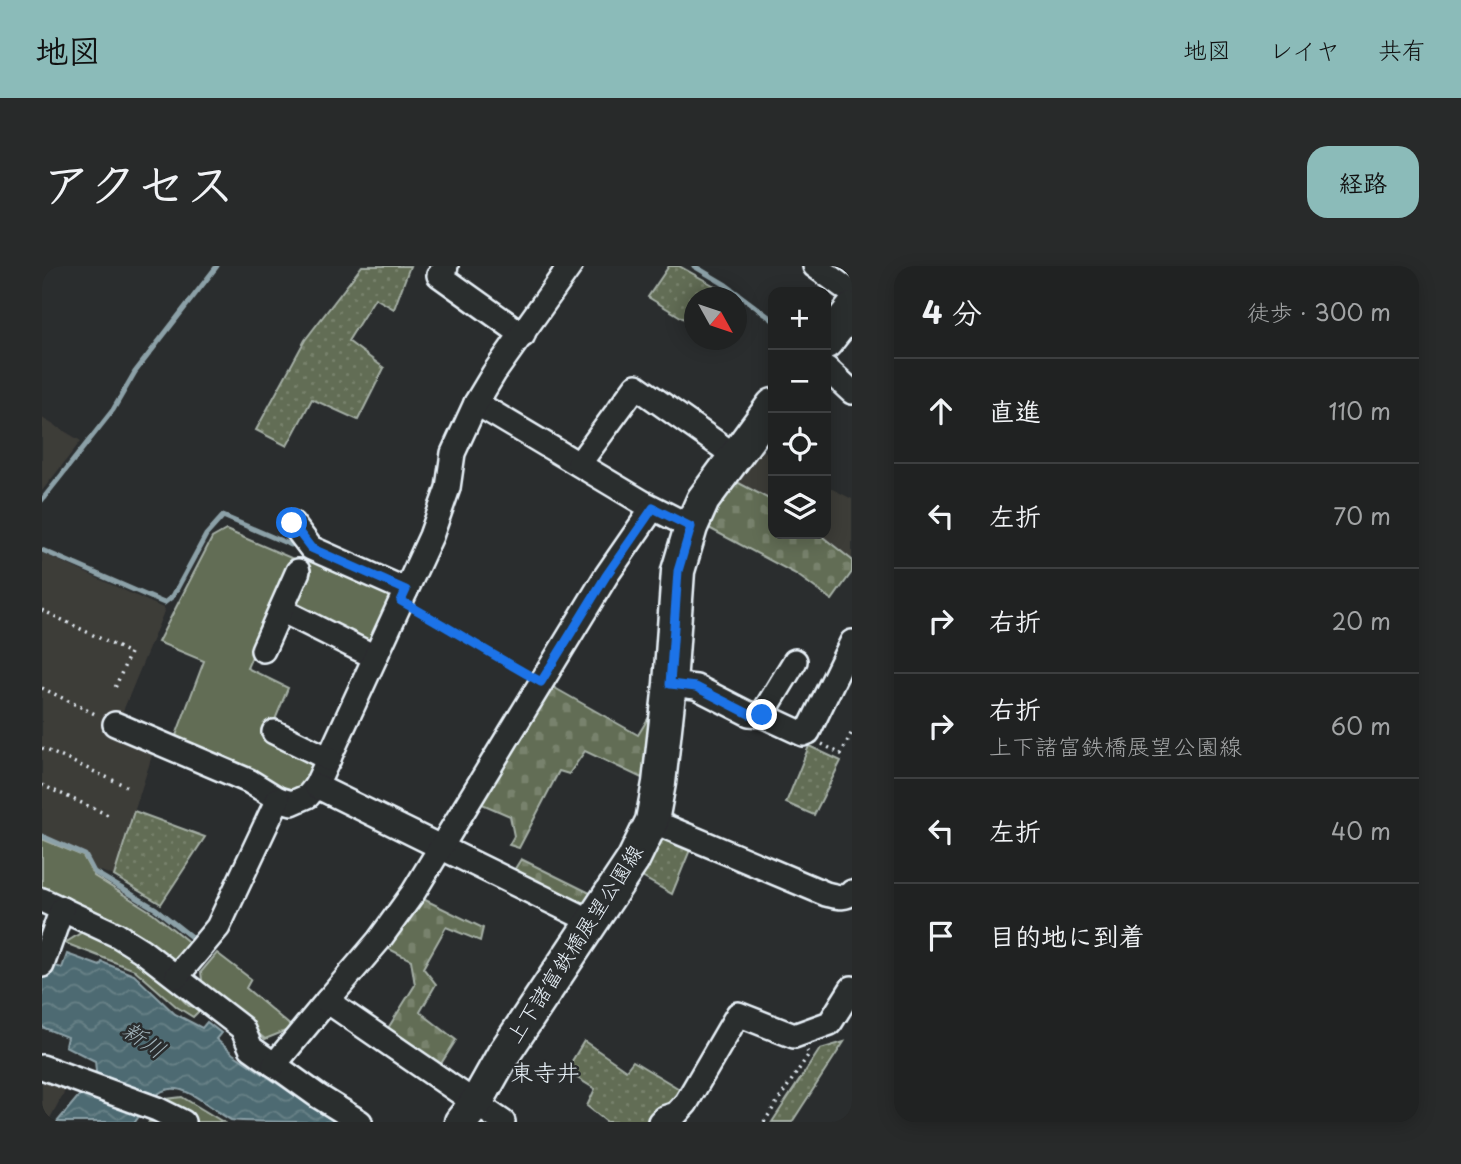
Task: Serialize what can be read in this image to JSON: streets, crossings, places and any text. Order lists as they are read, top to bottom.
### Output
{
  "streets": {
    "street": ["上下諸富鉄橋展望公園線"]
  },
  "districts": ["東寺井"],
  "water": ["新川"],
  "north": "bottom right",
  "page": {
    "header": "地図",
    "nav": ["地図", "レイヤ", "共有"],
    "title": "アクセス",
    "buttons": "経路",
    "heading": ["4 分", "徒歩 · 300 m"],
    "map_buttons": ["+", "−"],
    "list": [
      ["直進", "110 m"],
      ["左折", "70 m"],
      ["右折", "20 m"],
      ["右折", "上下諸富鉄橋展望公園線", "60 m"],
      ["左折", "40 m"],
      "目的地に到着"
    ]
  }
}
